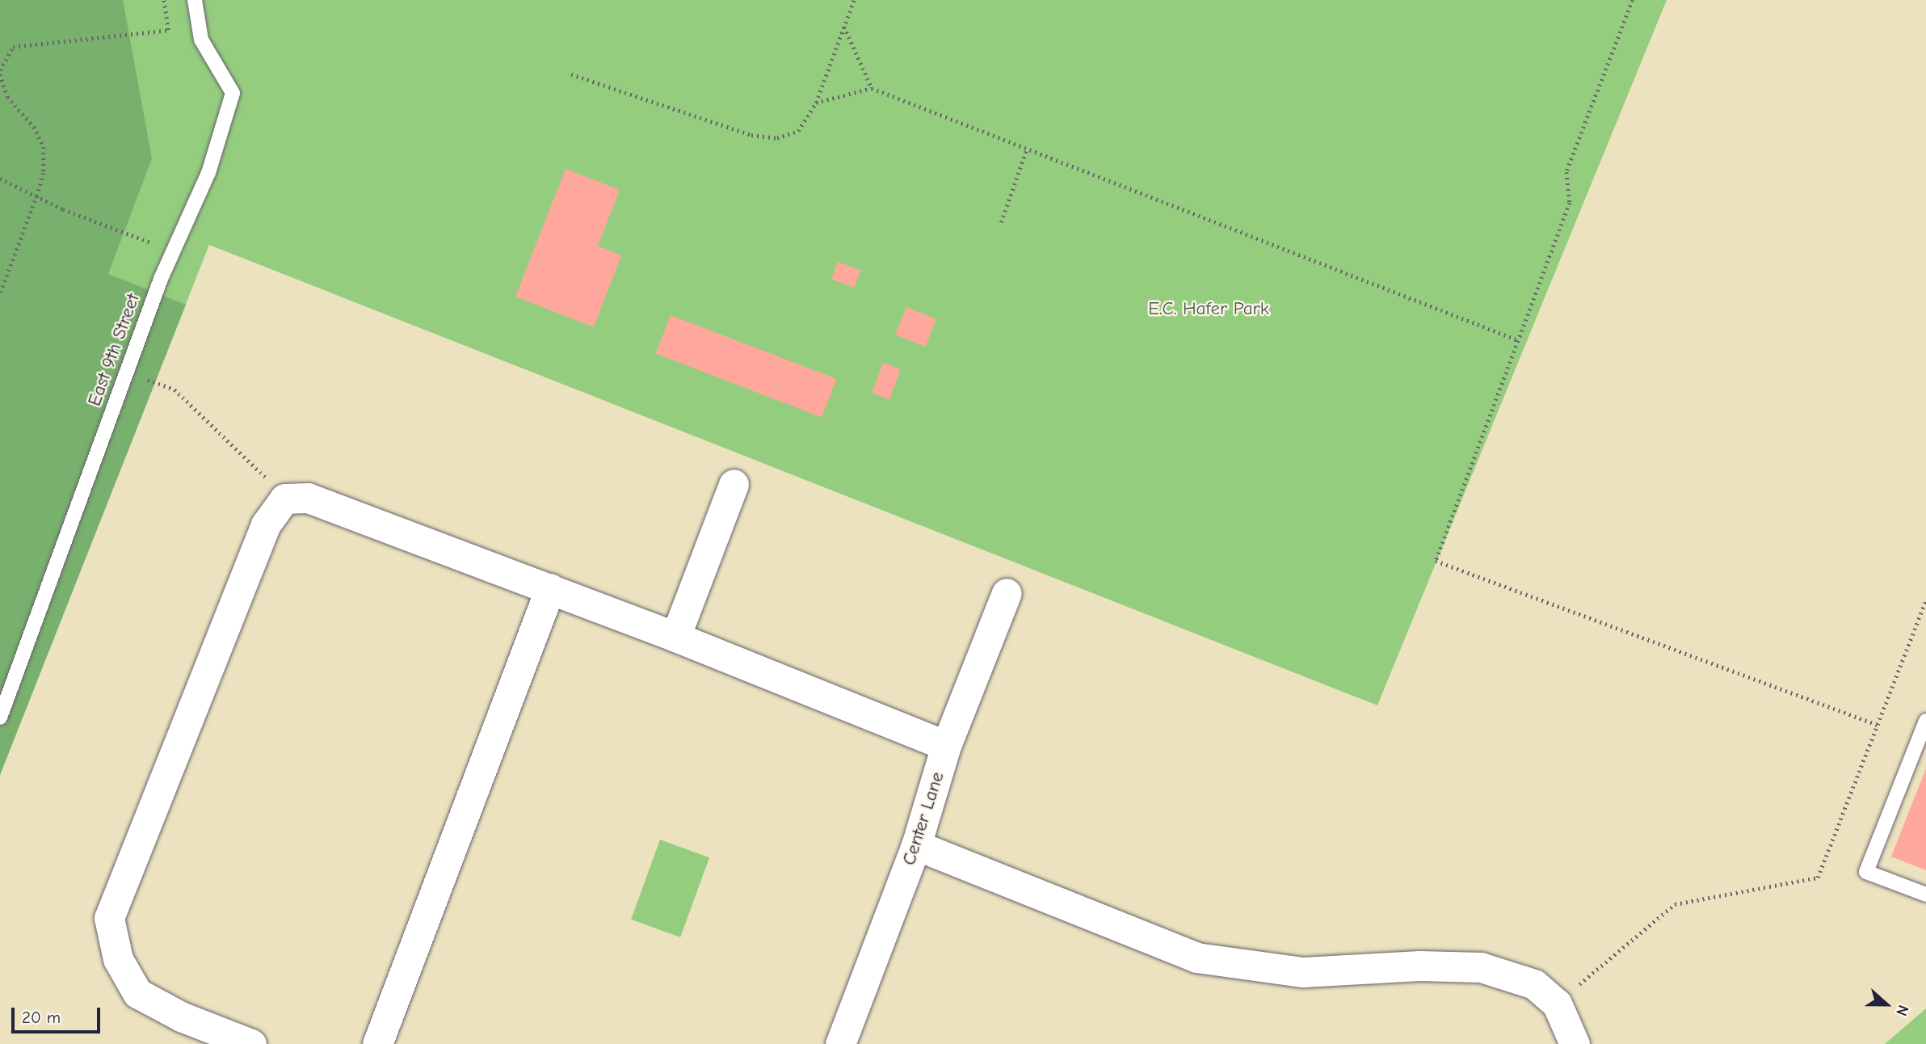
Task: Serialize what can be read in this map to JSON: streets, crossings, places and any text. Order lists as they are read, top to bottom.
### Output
{
  "streets": {
    "street": ["Center Lane"],
    "lane": ["East 9th Street"]
  },
  "parks": ["E.C. Hafer Park"],
  "scale_bar": "20 m",
  "north": "right"
}
